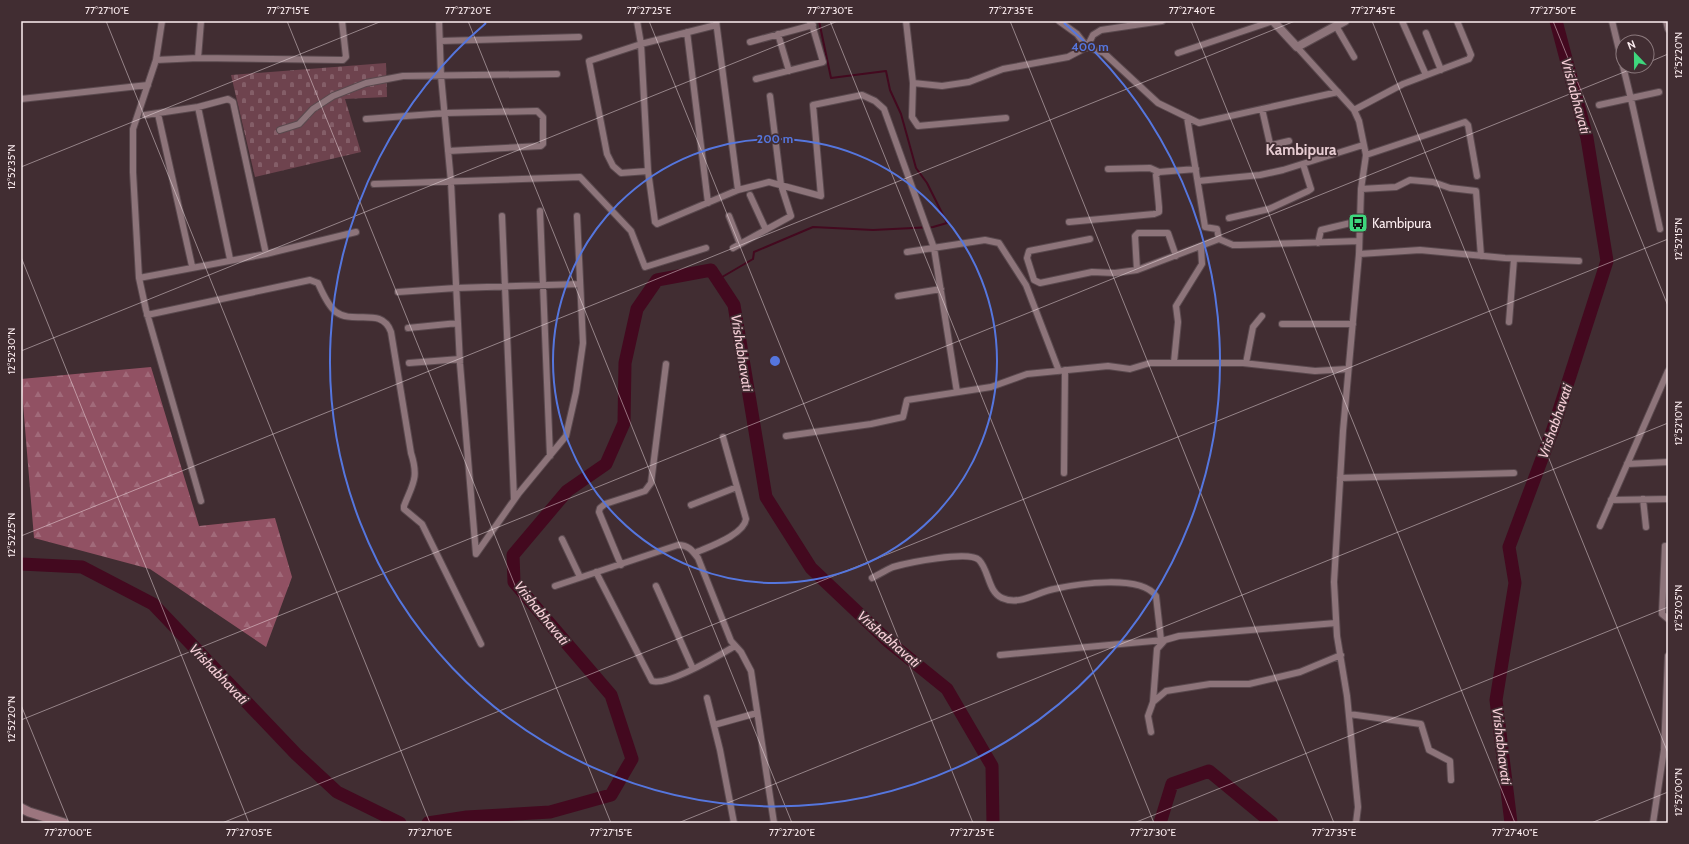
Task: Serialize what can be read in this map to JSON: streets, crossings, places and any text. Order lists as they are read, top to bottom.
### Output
{
  "districts": ["Kambipura"],
  "water": ["Vrishabhavati"],
  "places": {
    "bus stop": ["Kambipura"]
  },
  "north": "top",
  "coordinates": [
    "77°27'10\"E",
    "77°27'15\"E",
    "77°27'20\"E",
    "77°27'25\"E",
    "77°27'30\"E",
    "77°27'35\"E",
    "77°27'40\"E",
    "77°27'45\"E",
    "77°27'50\"E",
    "12°52'20\"N",
    "12°52'35\"N",
    "12°52'15\"N",
    "12°52'30\"N",
    "12°52'10\"N",
    "12°52'25\"N",
    "12°52'05\"N",
    "12°52'00\"N",
    "77°27'00\"E",
    "77°27'05\"E"
  ],
  "rings": ["400 m", "200 m"]
}
